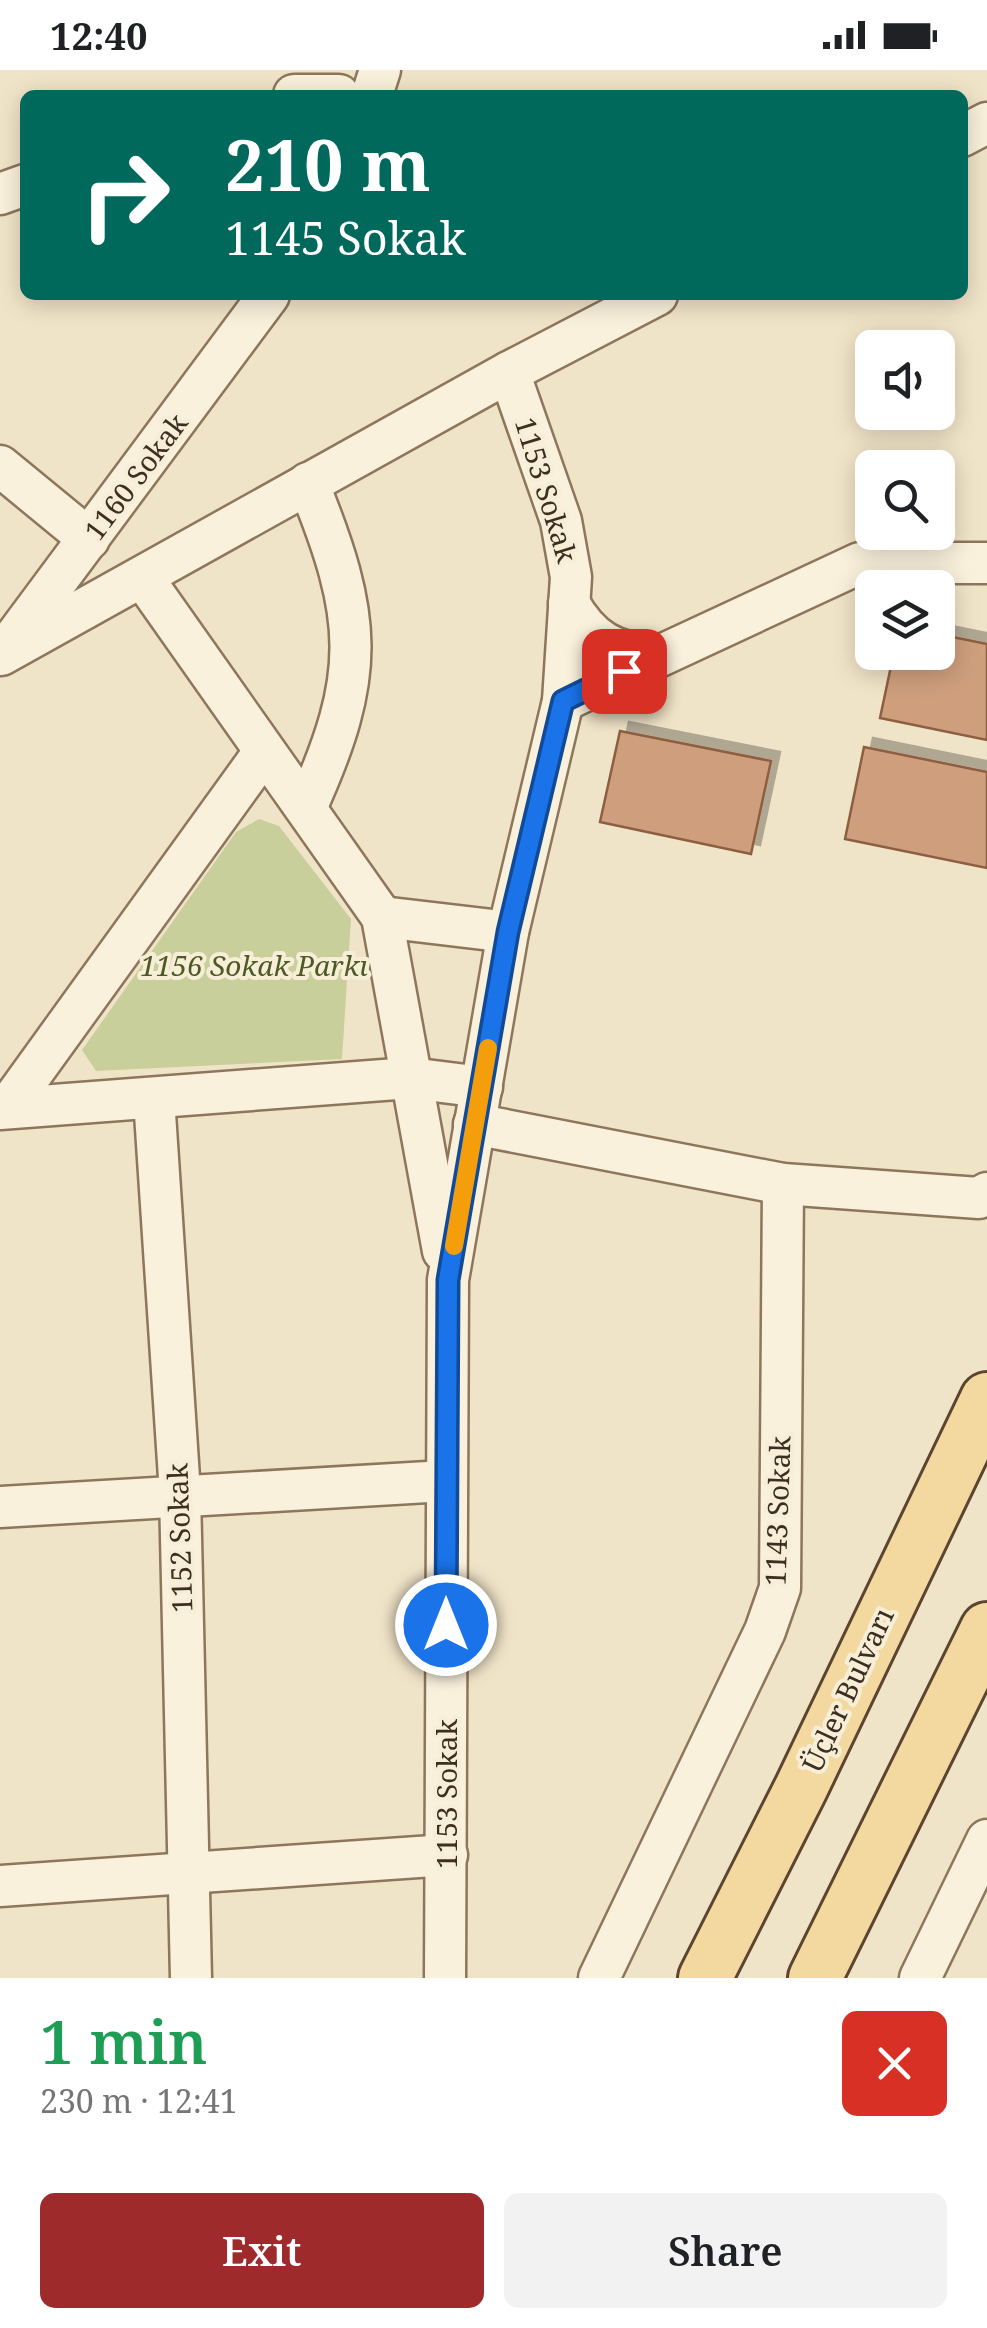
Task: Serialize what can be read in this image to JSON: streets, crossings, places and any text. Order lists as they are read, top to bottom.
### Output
{
  "streets": {
    "main road": ["Üçler Bulvarı"],
    "street": [
      "1160 Sokak",
      "1153 Sokak",
      "1143 Sokak",
      "1152 Sokak"
    ]
  },
  "parks": ["1156 Sokak Parkı"],
  "page": {
    "status": "12:40",
    "turn": ["210 m", "1145 Sokak"],
    "heading": ["1 min", "230 m · 12:41"],
    "buttons": ["Exit", "Share"]
  }
}
